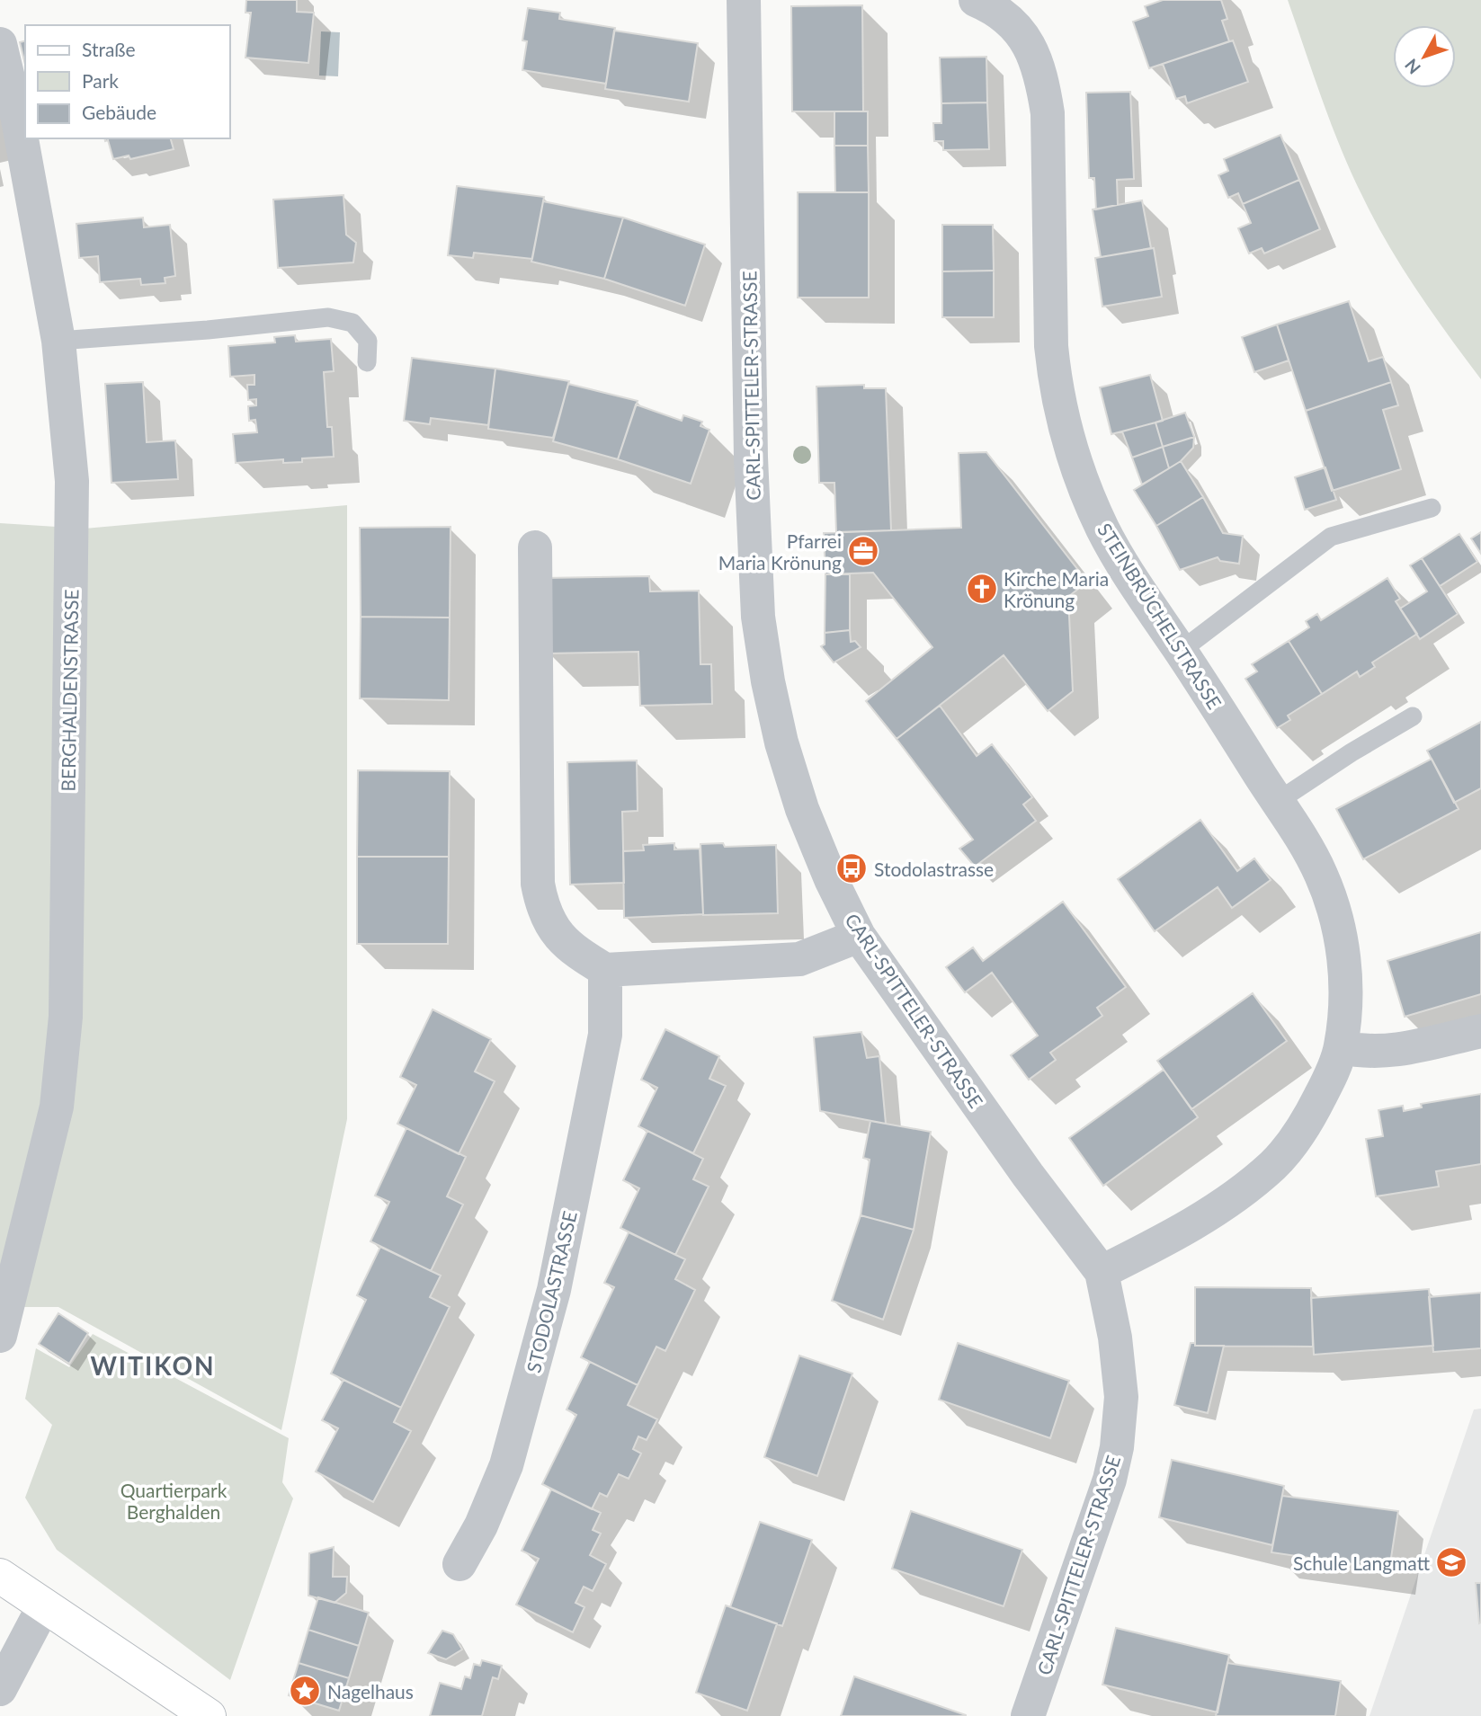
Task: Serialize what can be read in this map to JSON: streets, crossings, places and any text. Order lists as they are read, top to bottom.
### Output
{
  "streets": {
    "street": [
      "CARL-SPITTELER-STRASSE",
      "STEINBRÜCHELSTRASSE",
      "BERGHALDENSTRASSE",
      "STODOLASTRASSE"
    ]
  },
  "crossings": [
    ["CARL-SPITTELER-STRASSE", "STEINBRÜCHELSTRASSE"]
  ],
  "districts": ["WITIKON"],
  "parks": ["Quartierpark Berghalden"],
  "places": {
    "office": ["Pfarrei Maria Krönung"],
    "church": ["Kirche Maria Krönung"],
    "bus stop": ["Stodolastrasse"],
    "school or university": ["Schule Langmatt"],
    "place": ["Nagelhaus"]
  },
  "legend": ["Straße", "Park", "Gebäude"],
  "north": "bottom left"
}
